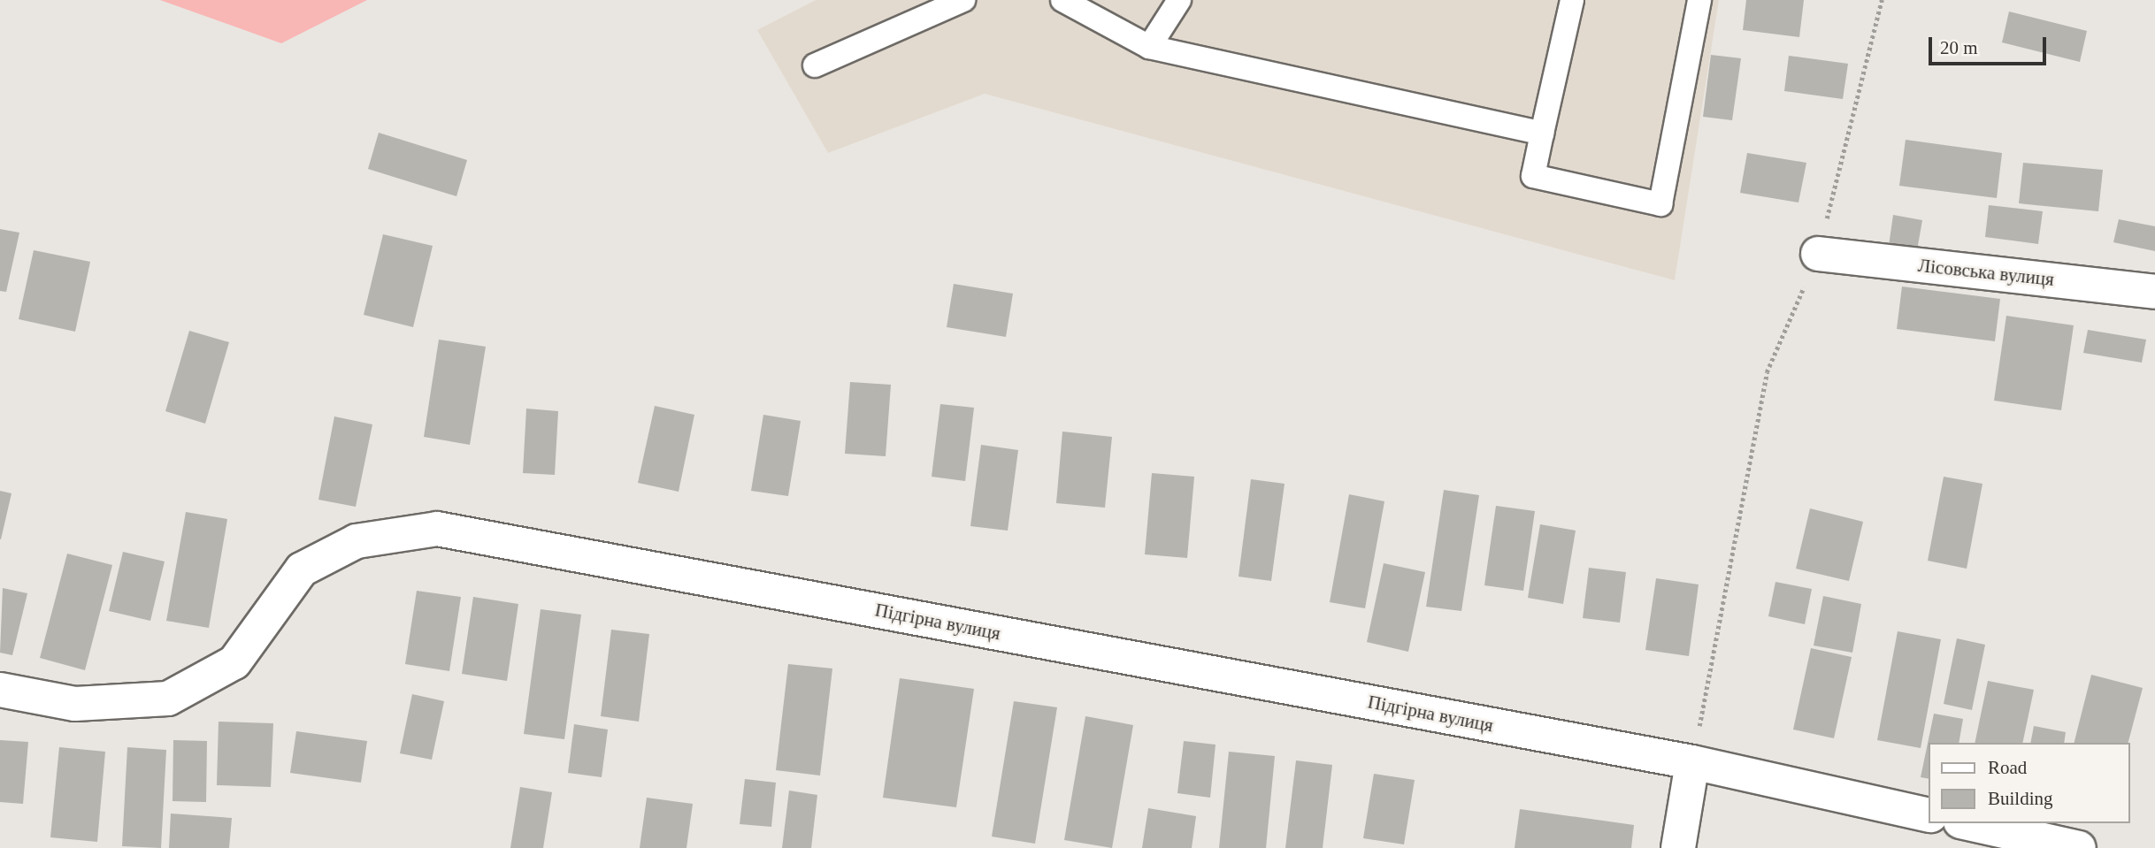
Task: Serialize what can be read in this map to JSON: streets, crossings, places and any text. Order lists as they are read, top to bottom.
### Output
{
  "streets": {
    "street": ["Лісовська вулиця", "Підгірна вулиця"]
  },
  "legend": ["Road", "Building"],
  "scale_bar": "20 m"
}
